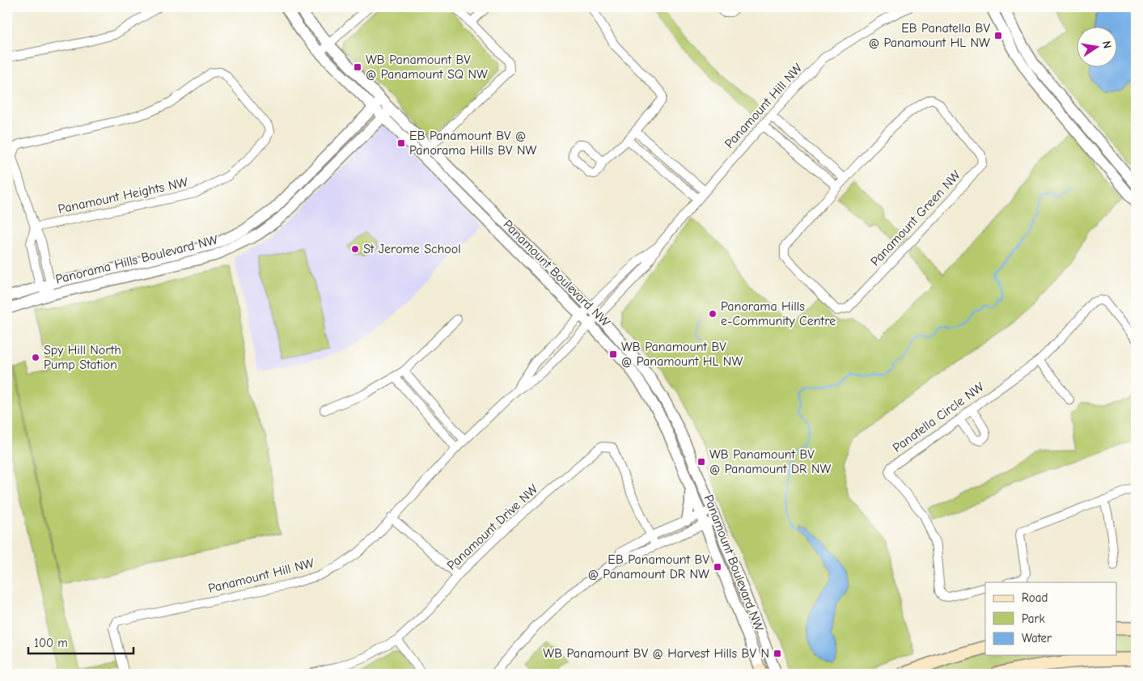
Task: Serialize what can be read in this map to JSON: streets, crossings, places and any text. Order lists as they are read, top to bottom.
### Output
{
  "streets": {
    "street": [
      "Panamount Hill NW",
      "Panamount Heights NW",
      "Panamount Green NW",
      "Panorama Hills Boulevard NW",
      "Panamount Boulevard NW",
      "Panatella Circle NW",
      "Panamount Drive NW"
    ]
  },
  "crossings": [
    ["Panamount Hill NW", "Panamount Boulevard NW"],
    ["Panamount Heights NW", "Panorama Hills Boulevard NW"],
    ["Panorama Hills Boulevard NW", "Panamount Boulevard NW"]
  ],
  "places": {
    "transit": [
      "EB Panatella BV @ Panamount HL NW",
      "WB Panamount BV @ Panamount SQ NW",
      "EB Panamount BV @ Panorama Hills BV NW",
      "WB Panamount BV @ Panamount HL NW",
      "WB Panamount BV @ Panamount DR NW",
      "EB Panamount BV @ Panamount DR NW",
      "WB Panamount BV @ Harvest Hills BV N"
    ],
    "other": ["St Jerome School", "Panorama Hills e-Community Centre", "Spy Hill North Pump Station"]
  },
  "legend": ["Road", "Park", "Water"],
  "scale_bar": "100 m",
  "north": "right"
}
